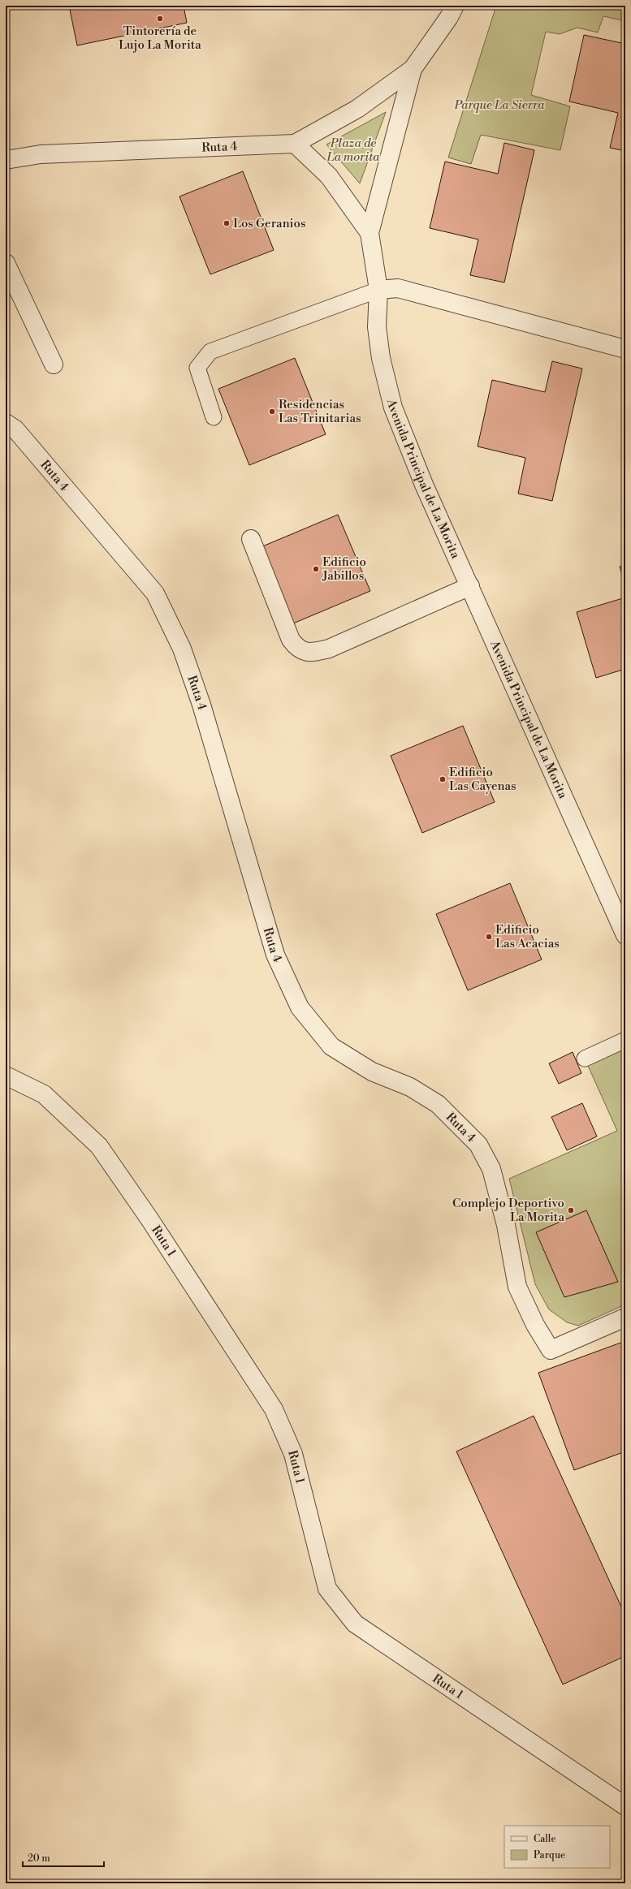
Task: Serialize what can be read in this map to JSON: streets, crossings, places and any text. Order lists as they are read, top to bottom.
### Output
{
  "streets": {
    "street": ["Ruta 4", "Avenida Principal de La Morita", "Ruta 1"]
  },
  "crossings": [
    ["Ruta 4", "Avenida Principal de La Morita"]
  ],
  "parks": ["Parque La Sierra", "Plaza de La morita"],
  "places": [
    "Tintorería de Lujo La Morita",
    "Los Geranios",
    "Residencias Las Trinitarias",
    "Edificio Jabillos",
    "Edificio Las Cayenas",
    "Edificio Las Acacias",
    "Complejo Deportivo La Morita"
  ],
  "legend": ["Calle", "Parque"],
  "scale_bar": "20 m"
}
